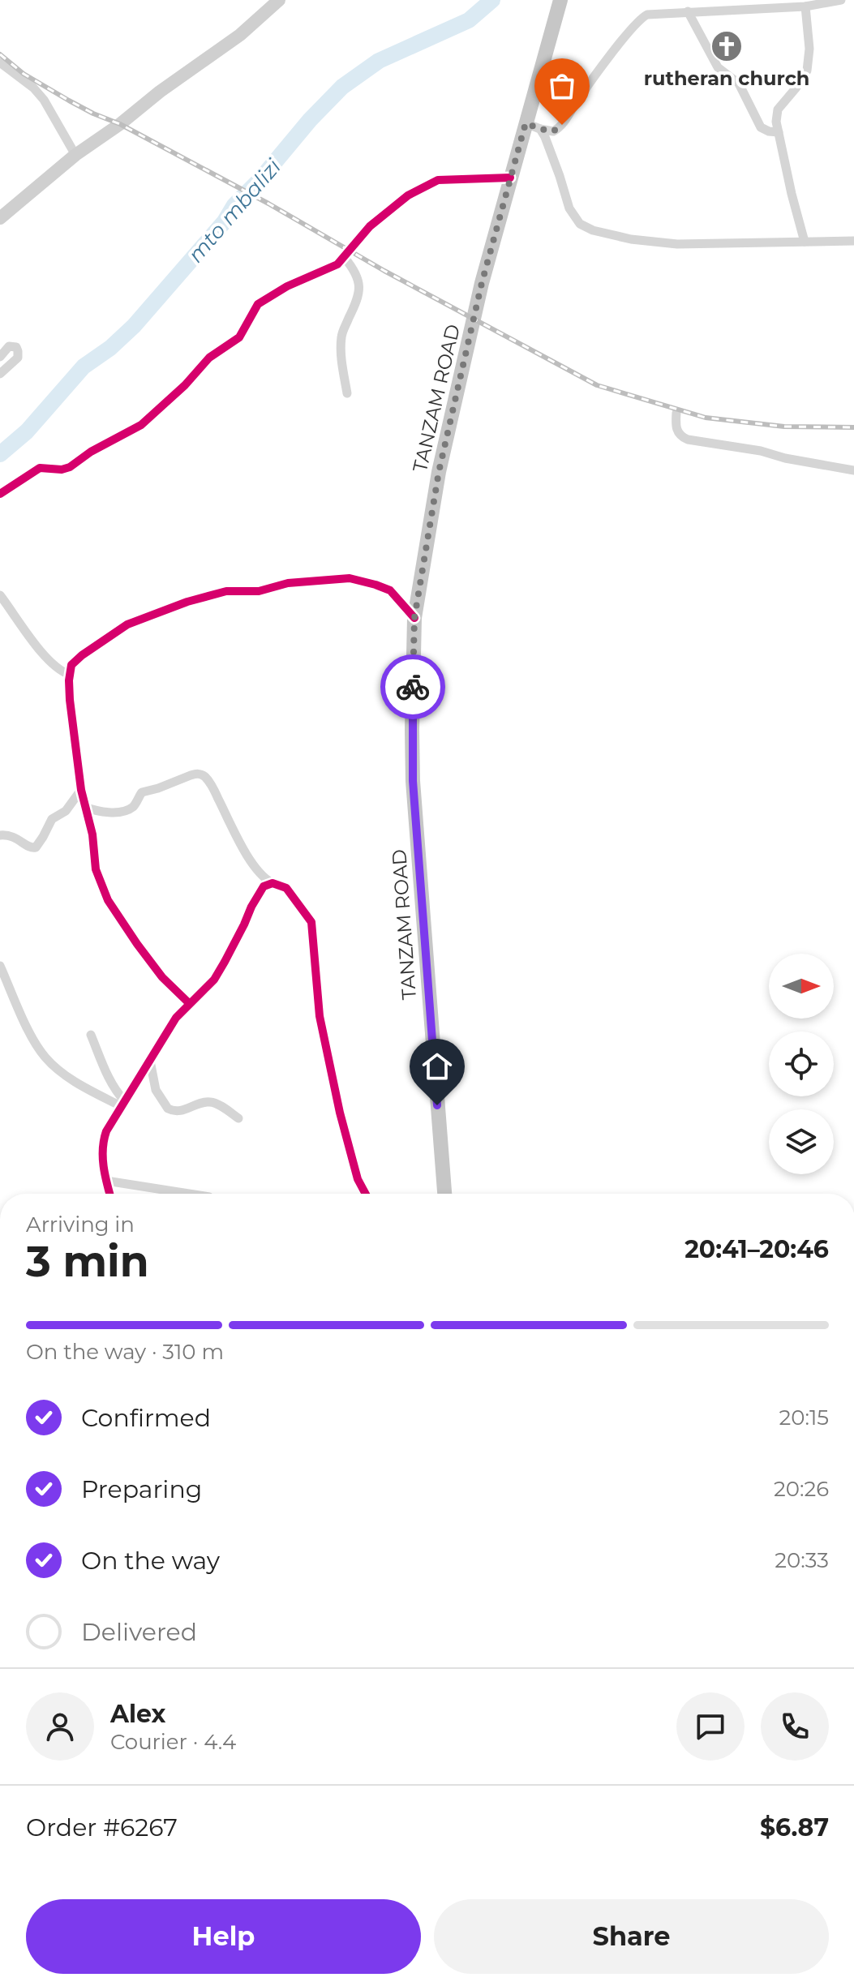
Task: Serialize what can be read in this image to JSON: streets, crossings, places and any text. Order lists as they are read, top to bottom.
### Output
{
  "streets": {
    "highway": ["TANZAM ROAD"]
  },
  "water": ["mto mbalizi"],
  "places": {
    "church": ["rutheran church"]
  },
  "north": "right",
  "page": {
    "heading": ["3 min", "Arriving in", "20:41–20:46"],
    "panel": [
      "Alex",
      "Courier · 4.4",
      "Order #6267",
      "$6.87"
    ],
    "bar": "On the way · 310 m",
    "list": [
      ["Confirmed", "20:15"],
      ["Preparing", "20:26"],
      ["On the way", "20:33"],
      "Delivered"
    ],
    "buttons": ["Help", "Share"]
  }
}
